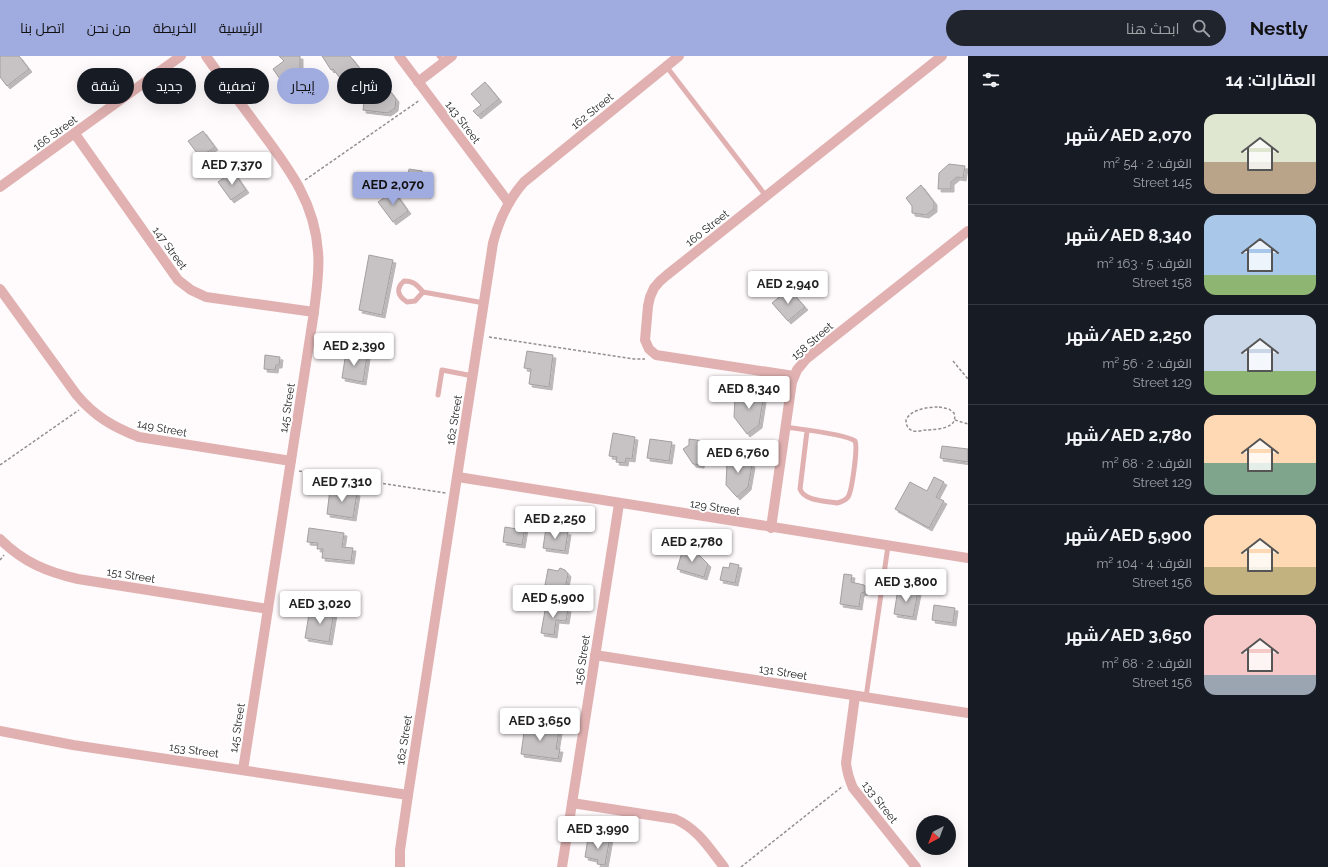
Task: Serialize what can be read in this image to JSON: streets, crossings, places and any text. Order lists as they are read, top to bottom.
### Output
{
  "streets": {
    "street": [
      "162 Street",
      "143 Street",
      "166 Street",
      "160 Street",
      "147 Street",
      "158 Street",
      "145 Street",
      "149 Street",
      "129 Street",
      "151 Street",
      "156 Street",
      "131 Street",
      "153 Street",
      "133 Street"
    ]
  },
  "crossings": [
    ["162 Street", "143 Street"],
    ["162 Street", "129 Street"],
    ["162 Street", "153 Street"],
    ["166 Street", "147 Street"],
    ["147 Street", "145 Street"],
    ["158 Street", "129 Street"],
    ["145 Street", "149 Street"],
    ["145 Street", "151 Street"],
    ["145 Street", "153 Street"],
    ["129 Street", "156 Street"],
    ["156 Street", "131 Street"],
    ["131 Street", "133 Street"]
  ],
  "north": "bottom left",
  "page": {
    "header": "Nestly",
    "search": "ابحث هنا",
    "nav": [
      "الرئيسية",
      "الخريطة",
      "من نحن",
      "اتصل بنا"
    ],
    "heading": "العقارات: 14",
    "chip": [
      "شراء",
      "إيجار",
      "تصفية",
      "جديد",
      "شقة"
    ],
    "list": [
      {
        "name": "AED 2,070/شهر",
        "note": "الغرف: 2 · 54 m² · 145 Street"
      },
      {
        "name": "AED 8,340/شهر",
        "note": "الغرف: 5 · 163 m² · 158 Street"
      },
      {
        "name": "AED 2,250/شهر",
        "note": "الغرف: 2 · 56 m² · 129 Street"
      },
      {
        "name": "AED 2,780/شهر",
        "note": "الغرف: 2 · 68 m² · 129 Street"
      },
      {
        "name": "AED 5,900/شهر",
        "note": "الغرف: 4 · 104 m² · 156 Street"
      },
      {
        "name": "AED 3,650/شهر",
        "note": "الغرف: 2 · 68 m² · 156 Street"
      }
    ],
    "price": [
      "AED 7,370",
      "AED 2,070",
      "AED 2,940",
      "AED 2,390",
      "AED 8,340",
      "AED 6,760",
      "AED 7,310",
      "AED 2,250",
      "AED 2,780",
      "AED 3,800",
      "AED 5,900",
      "AED 3,020",
      "AED 3,650",
      "AED 3,990"
    ]
  }
}
